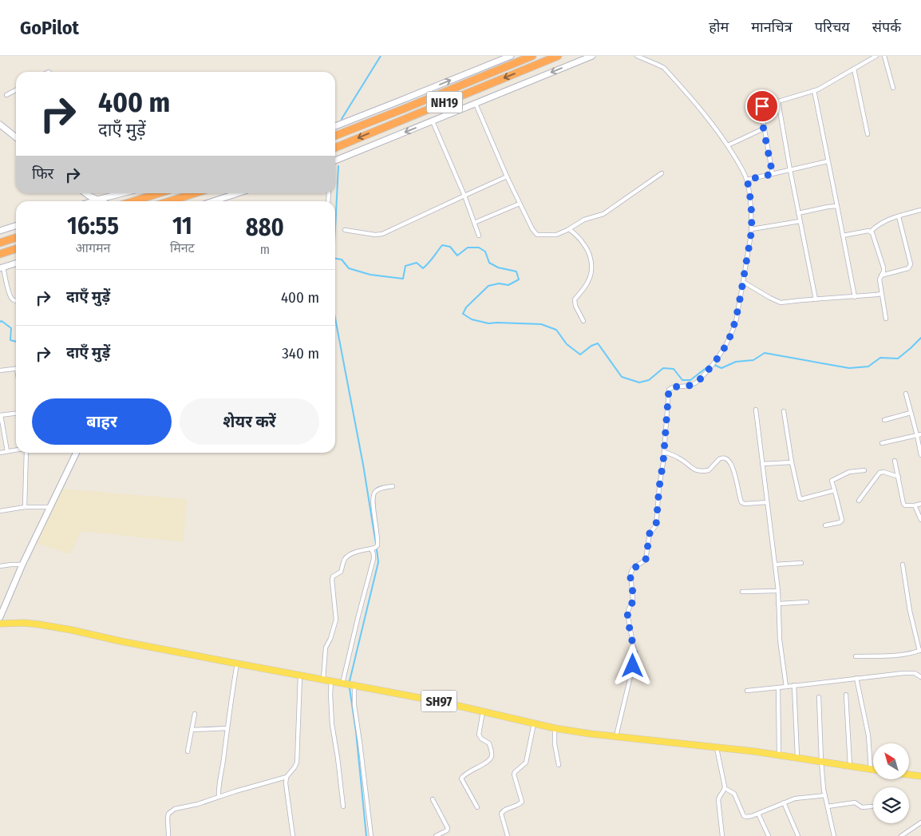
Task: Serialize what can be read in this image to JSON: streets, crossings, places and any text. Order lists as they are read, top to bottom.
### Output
{
  "streets": {
    "highway": ["NH19"],
    "main road": ["SH97"]
  },
  "north": "top left",
  "page": {
    "header": "GoPilot",
    "nav": [
      "होम",
      "मानचित्र",
      "परिचय",
      "संपर्क"
    ],
    "turn": ["400 m", "दाएँ मुड़ें"],
    "then": "फिर",
    "eta": [
      "16:55",
      "आगमन",
      "11",
      "मिनट",
      "880",
      "m"
    ],
    "list": [
      {
        "name": "दाएँ मुड़ें",
        "value": "400 m"
      },
      {
        "name": "दाएँ मुड़ें",
        "value": "340 m"
      }
    ],
    "buttons": ["बाहर", "शेयर करें"]
  }
}
